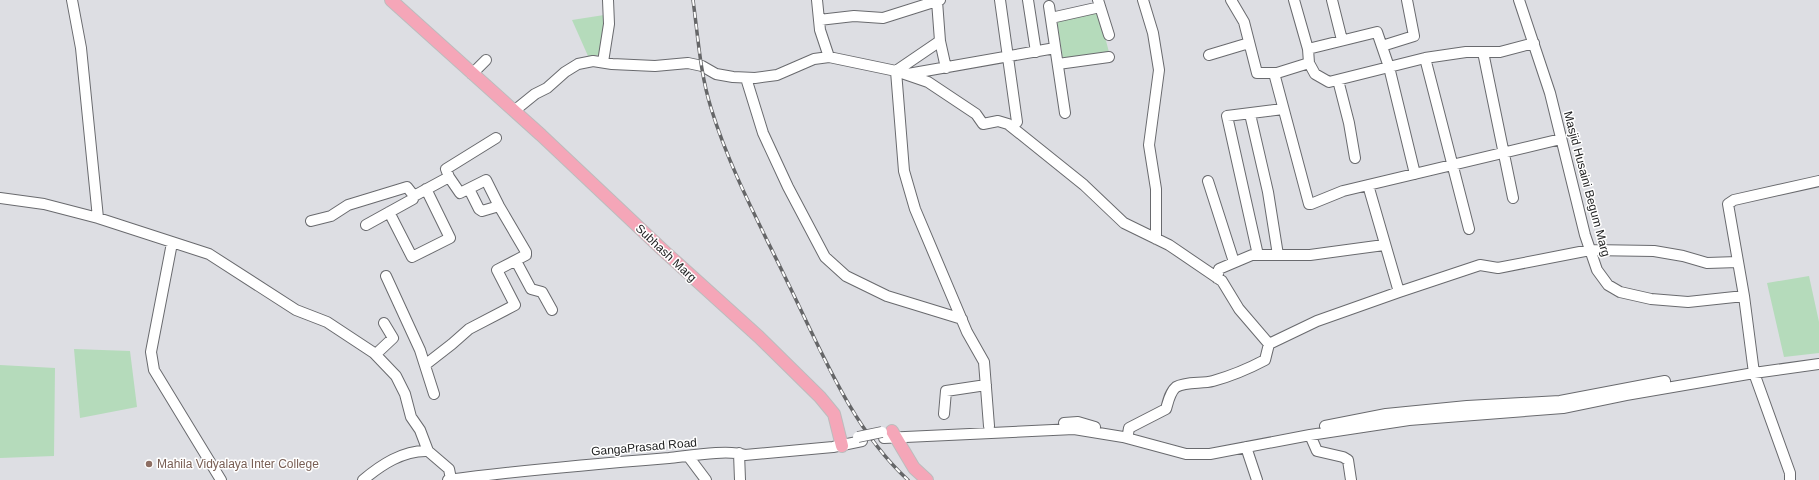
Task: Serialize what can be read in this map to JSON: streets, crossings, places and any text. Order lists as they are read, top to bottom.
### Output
{
  "streets": {
    "main road": ["Subhash Marg"],
    "street": ["Masjid Husaini Begum Marg", "GangaPrasad Road"]
  },
  "crossings": [
    ["Subhash Marg", "GangaPrasad Road"]
  ],
  "places": ["Mahila Vidyalaya Inter College"]
}
